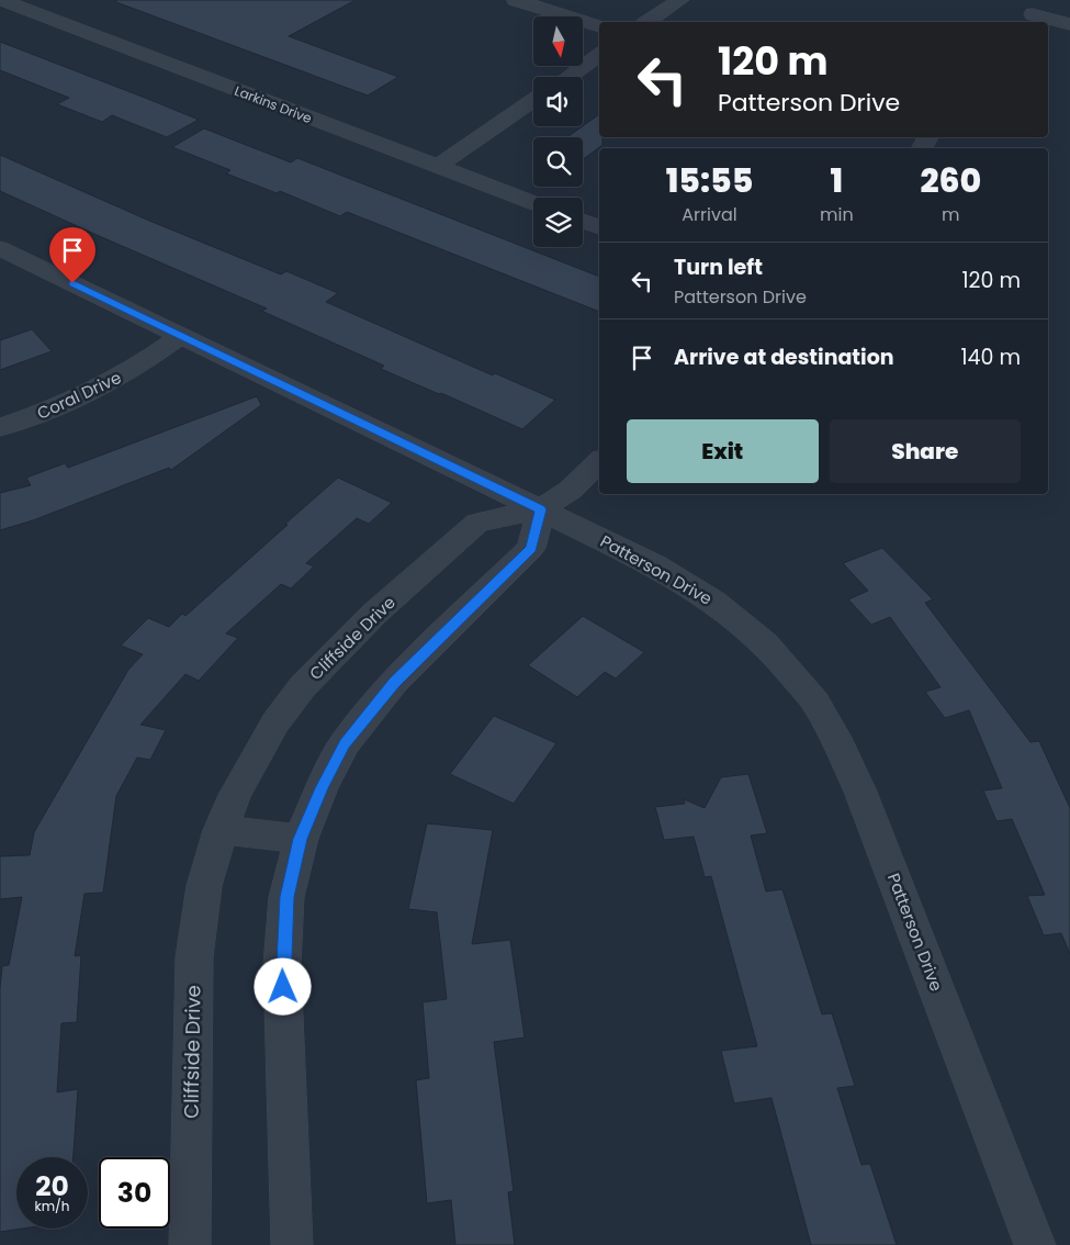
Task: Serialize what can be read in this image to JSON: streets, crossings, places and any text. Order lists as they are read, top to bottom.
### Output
{
  "streets": {
    "street": [
      "Larkins Drive",
      "Coral Drive",
      "Patterson Drive",
      "Cliffside Drive"
    ]
  },
  "crossings": [
    ["Coral Drive", "Patterson Drive"],
    ["Patterson Drive", "Cliffside Drive"]
  ],
  "north": "bottom",
  "page": {
    "turn": ["120 m", "Patterson Drive"],
    "eta": [
      "15:55",
      "Arrival",
      "1",
      "min",
      "260",
      "m"
    ],
    "list": [
      {
        "name": "Turn left",
        "note": "Patterson Drive",
        "value": "120 m"
      },
      {
        "name": "Arrive at destination",
        "value": "140 m"
      }
    ],
    "buttons": ["Exit", "Share"],
    "speed": "20 km/h",
    "limit": "30"
  }
}
